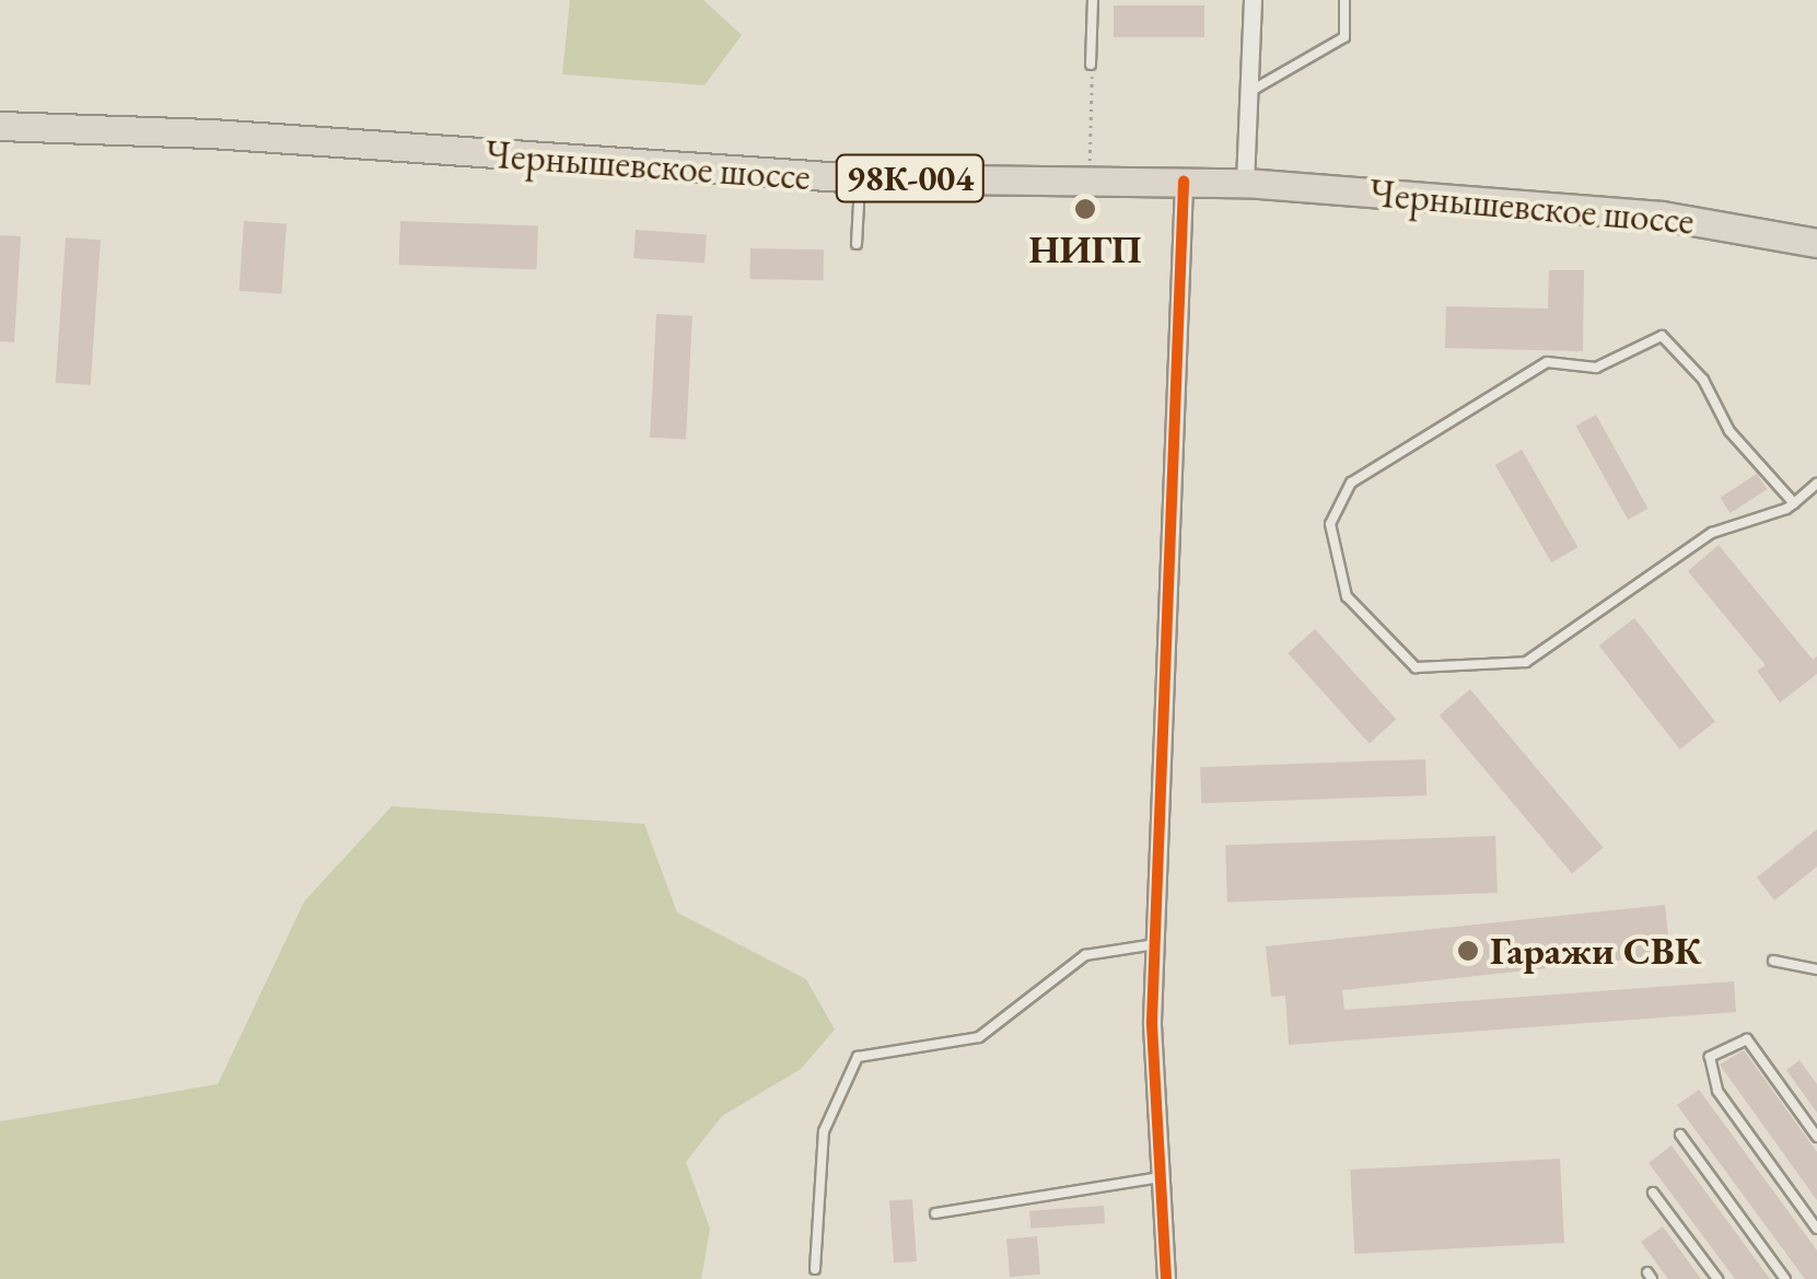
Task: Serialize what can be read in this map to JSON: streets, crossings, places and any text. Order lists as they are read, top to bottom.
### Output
{
  "streets": {
    "main road": ["Чернышевское шоссе", "98К-004"]
  },
  "places": ["НИГП", "Гаражи СВК"]
}
